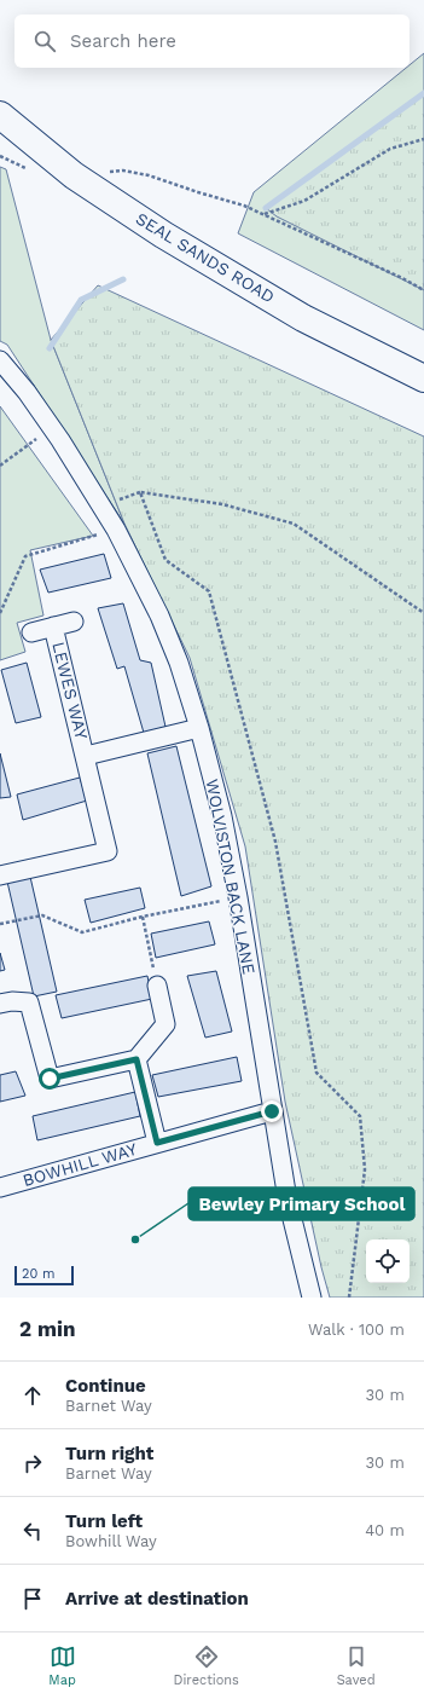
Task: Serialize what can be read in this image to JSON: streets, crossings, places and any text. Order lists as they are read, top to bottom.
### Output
{
  "streets": {
    "main road": ["SEAL SANDS ROAD"],
    "street": ["LEWES WAY", "WOLVISTON BACK LANE", "BOWHILL WAY"]
  },
  "crossings": [
    ["LEWES WAY", "WOLVISTON BACK LANE"],
    ["WOLVISTON BACK LANE", "BOWHILL WAY"]
  ],
  "places": ["Bewley Primary School"],
  "scale_bar": "20 m",
  "page": {
    "search": "Search here",
    "scale": "20 m",
    "heading": ["2 min", "Walk · 100 m"],
    "list": [
      ["Continue", "Barnet Way", "30 m"],
      ["Turn right", "Barnet Way", "30 m"],
      ["Turn left", "Bowhill Way", "40 m"],
      "Arrive at destination"
    ],
    "nav": ["Map", "Directions", "Saved"]
  }
}
